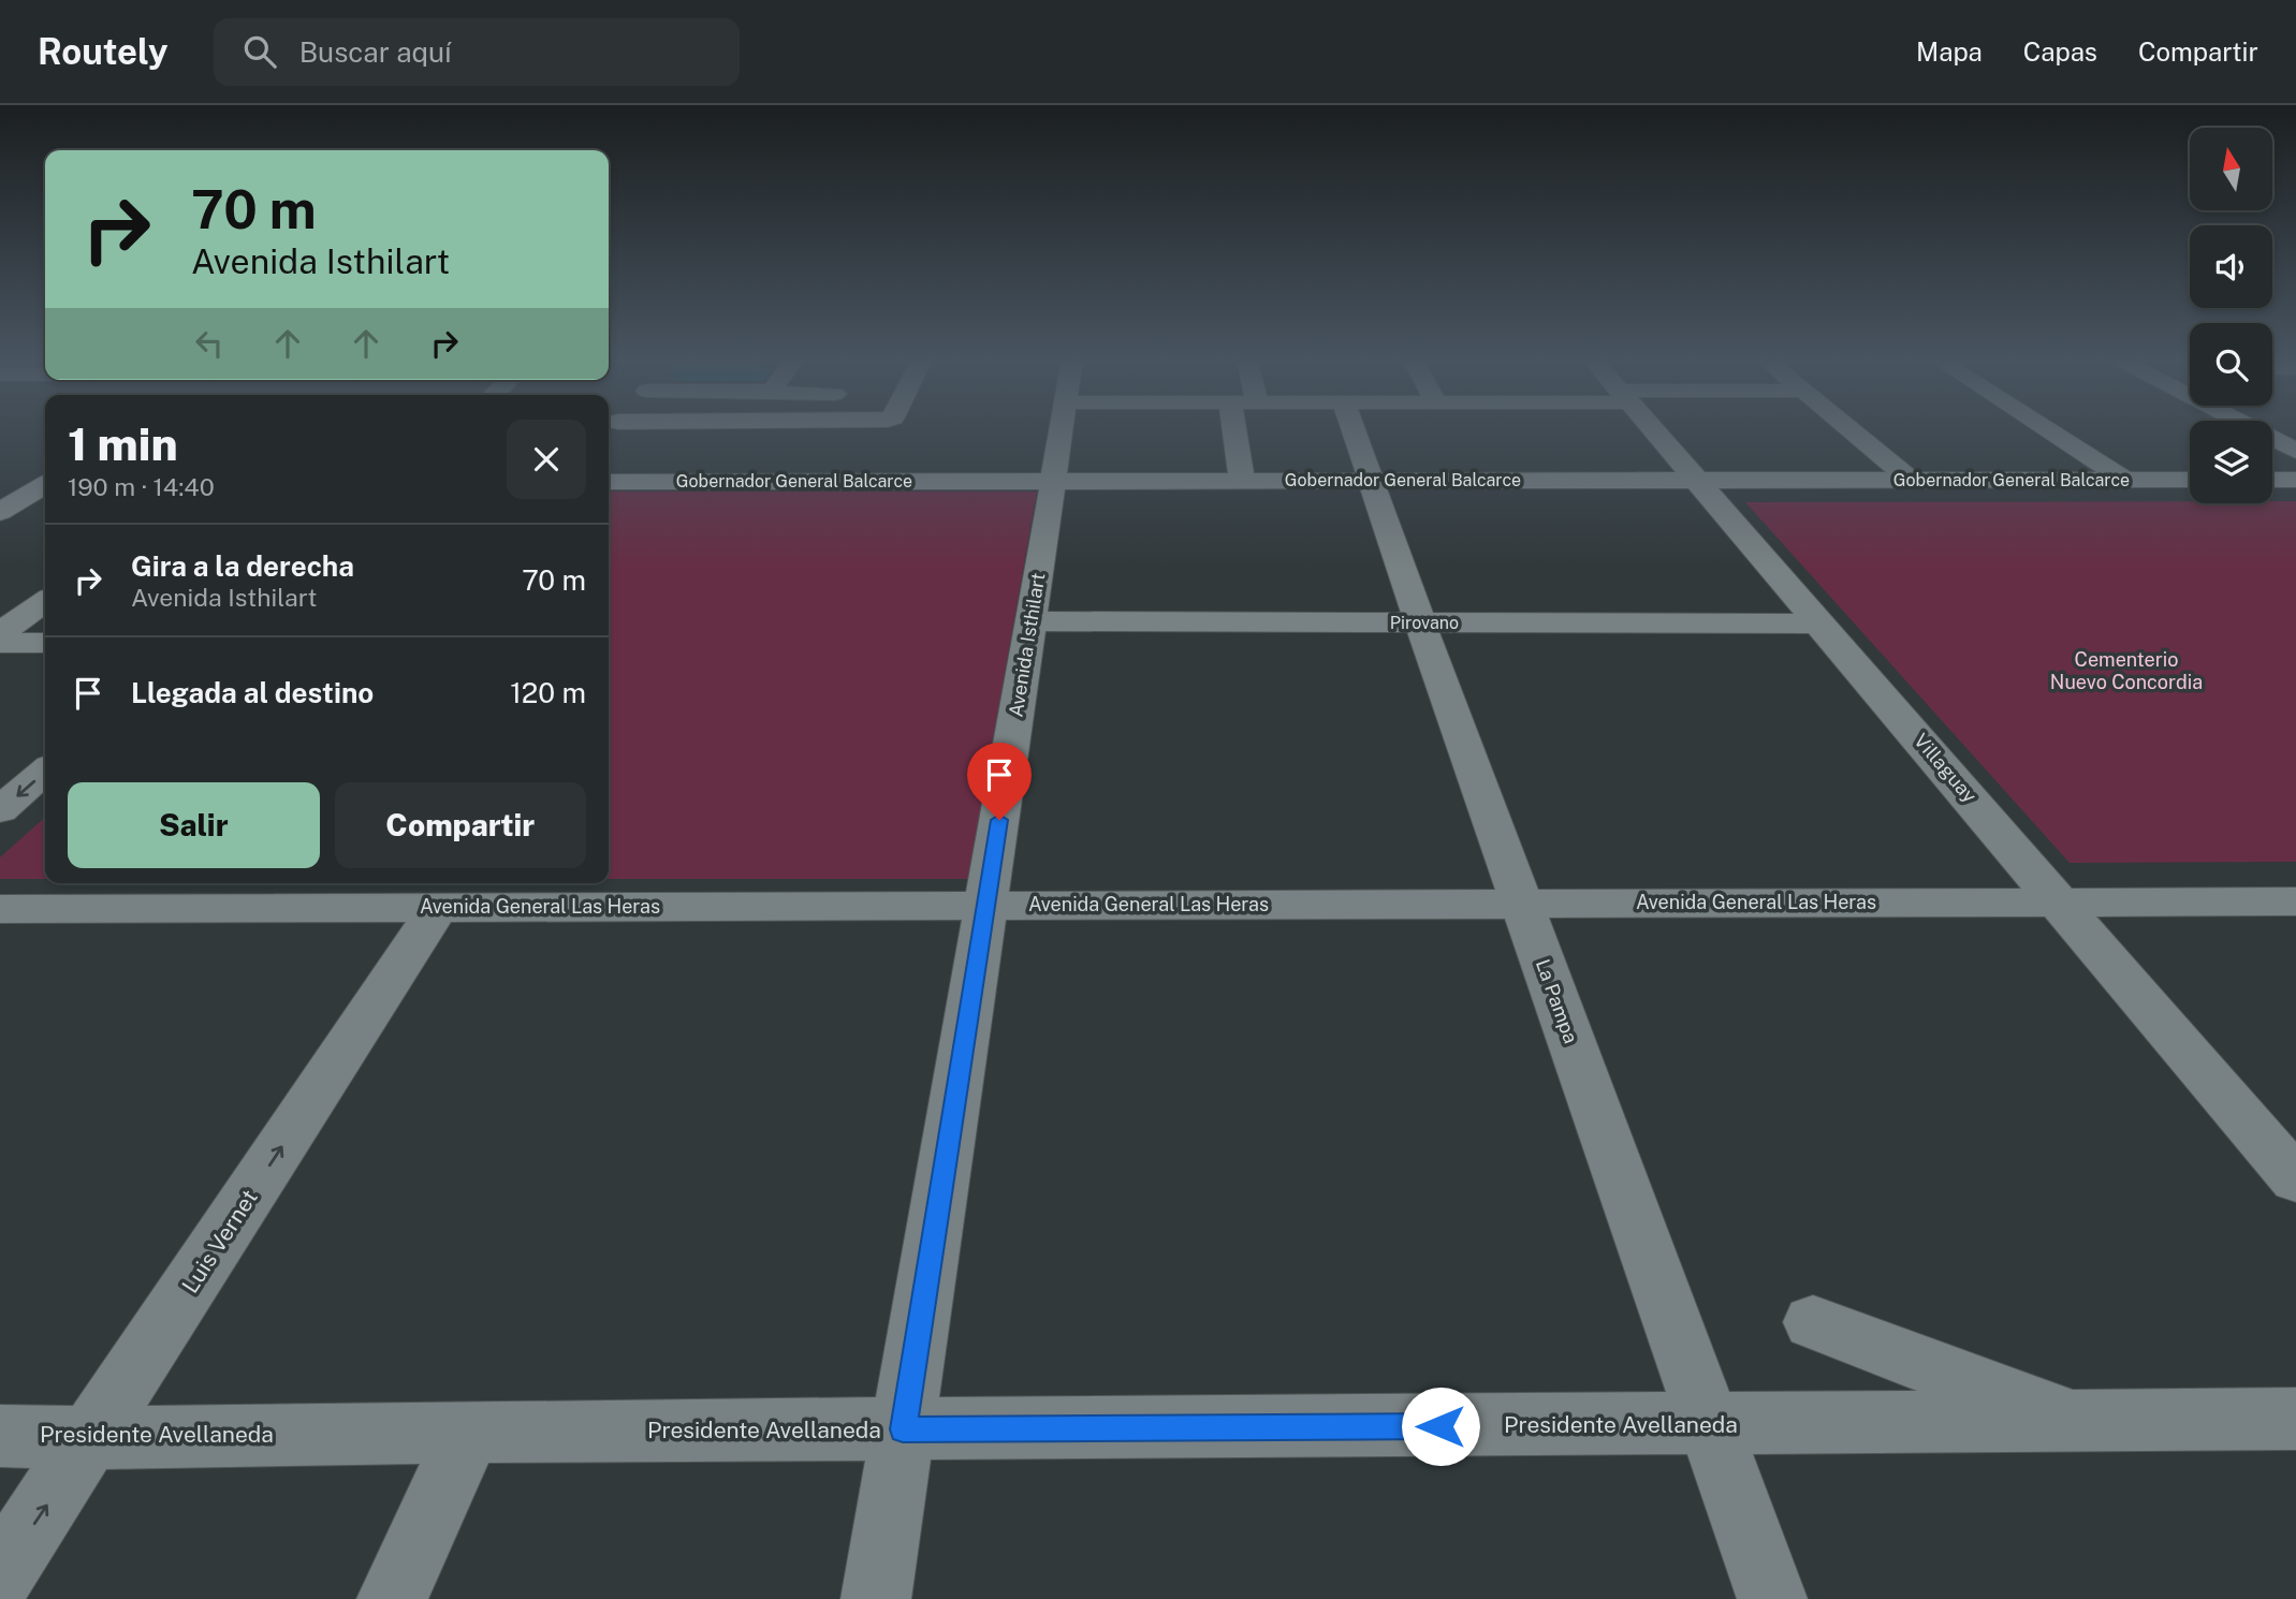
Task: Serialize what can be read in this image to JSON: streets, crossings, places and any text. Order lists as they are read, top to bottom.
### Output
{
  "streets": {
    "street": [
      "Gobernador General Balcarce",
      "Pirovano",
      "Avenida Isthilart",
      "Villaguay",
      "Avenida General Las Heras",
      "La Pampa",
      "Luis Vernet",
      "Presidente Avellaneda"
    ]
  },
  "crossings": [
    ["Gobernador General Balcarce", "Avenida Isthilart"],
    ["Gobernador General Balcarce", "Villaguay"],
    ["Gobernador General Balcarce", "La Pampa"],
    ["Pirovano", "Avenida Isthilart"],
    ["Pirovano", "Villaguay"],
    ["Pirovano", "La Pampa"],
    ["Avenida Isthilart", "Avenida General Las Heras"],
    ["Avenida Isthilart", "Presidente Avellaneda"],
    ["Villaguay", "Avenida General Las Heras"],
    ["Avenida General Las Heras", "La Pampa"],
    ["Avenida General Las Heras", "Luis Vernet"],
    ["La Pampa", "Presidente Avellaneda"],
    ["Luis Vernet", "Presidente Avellaneda"]
  ],
  "one_way": ["Luis Vernet"],
  "parks": ["Cementerio Nuevo Concordia"],
  "north": "top",
  "page": {
    "header": "Routely",
    "search": "Buscar aquí",
    "nav": ["Mapa", "Capas", "Compartir"],
    "turn": ["70 m", "Avenida Isthilart"],
    "heading": ["1 min", "190 m · 14:40"],
    "list": [
      {
        "name": "Gira a la derecha",
        "note": "Avenida Isthilart",
        "value": "70 m"
      },
      {
        "name": "Llegada al destino",
        "value": "120 m"
      }
    ],
    "buttons": ["Salir", "Compartir"]
  }
}
